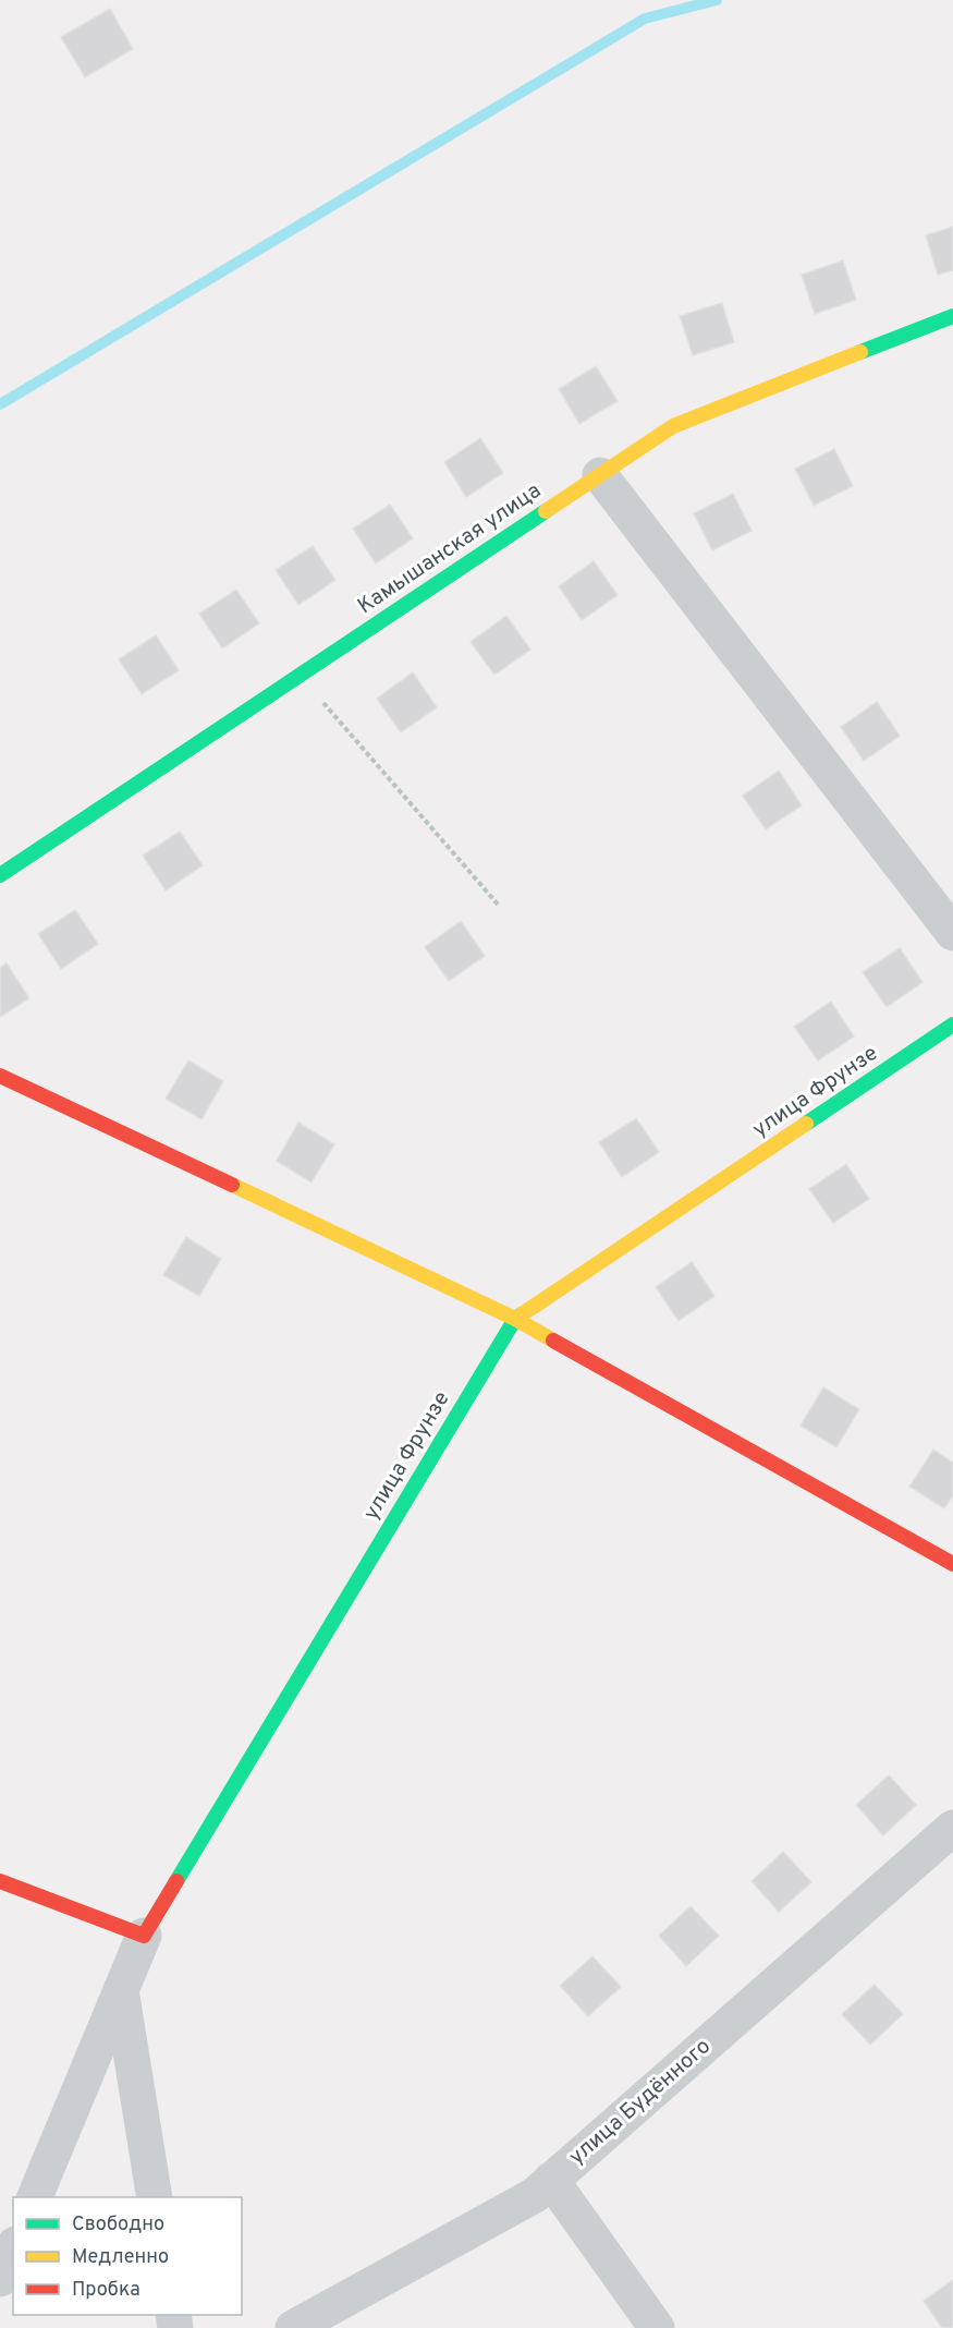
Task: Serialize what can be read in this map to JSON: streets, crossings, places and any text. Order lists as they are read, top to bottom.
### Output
{
  "streets": {
    "street": ["Камышанская улица", "улица Фрунзе", "улица Будённого"]
  },
  "legend": ["Свободно", "Медленно", "Пробка"]
}
